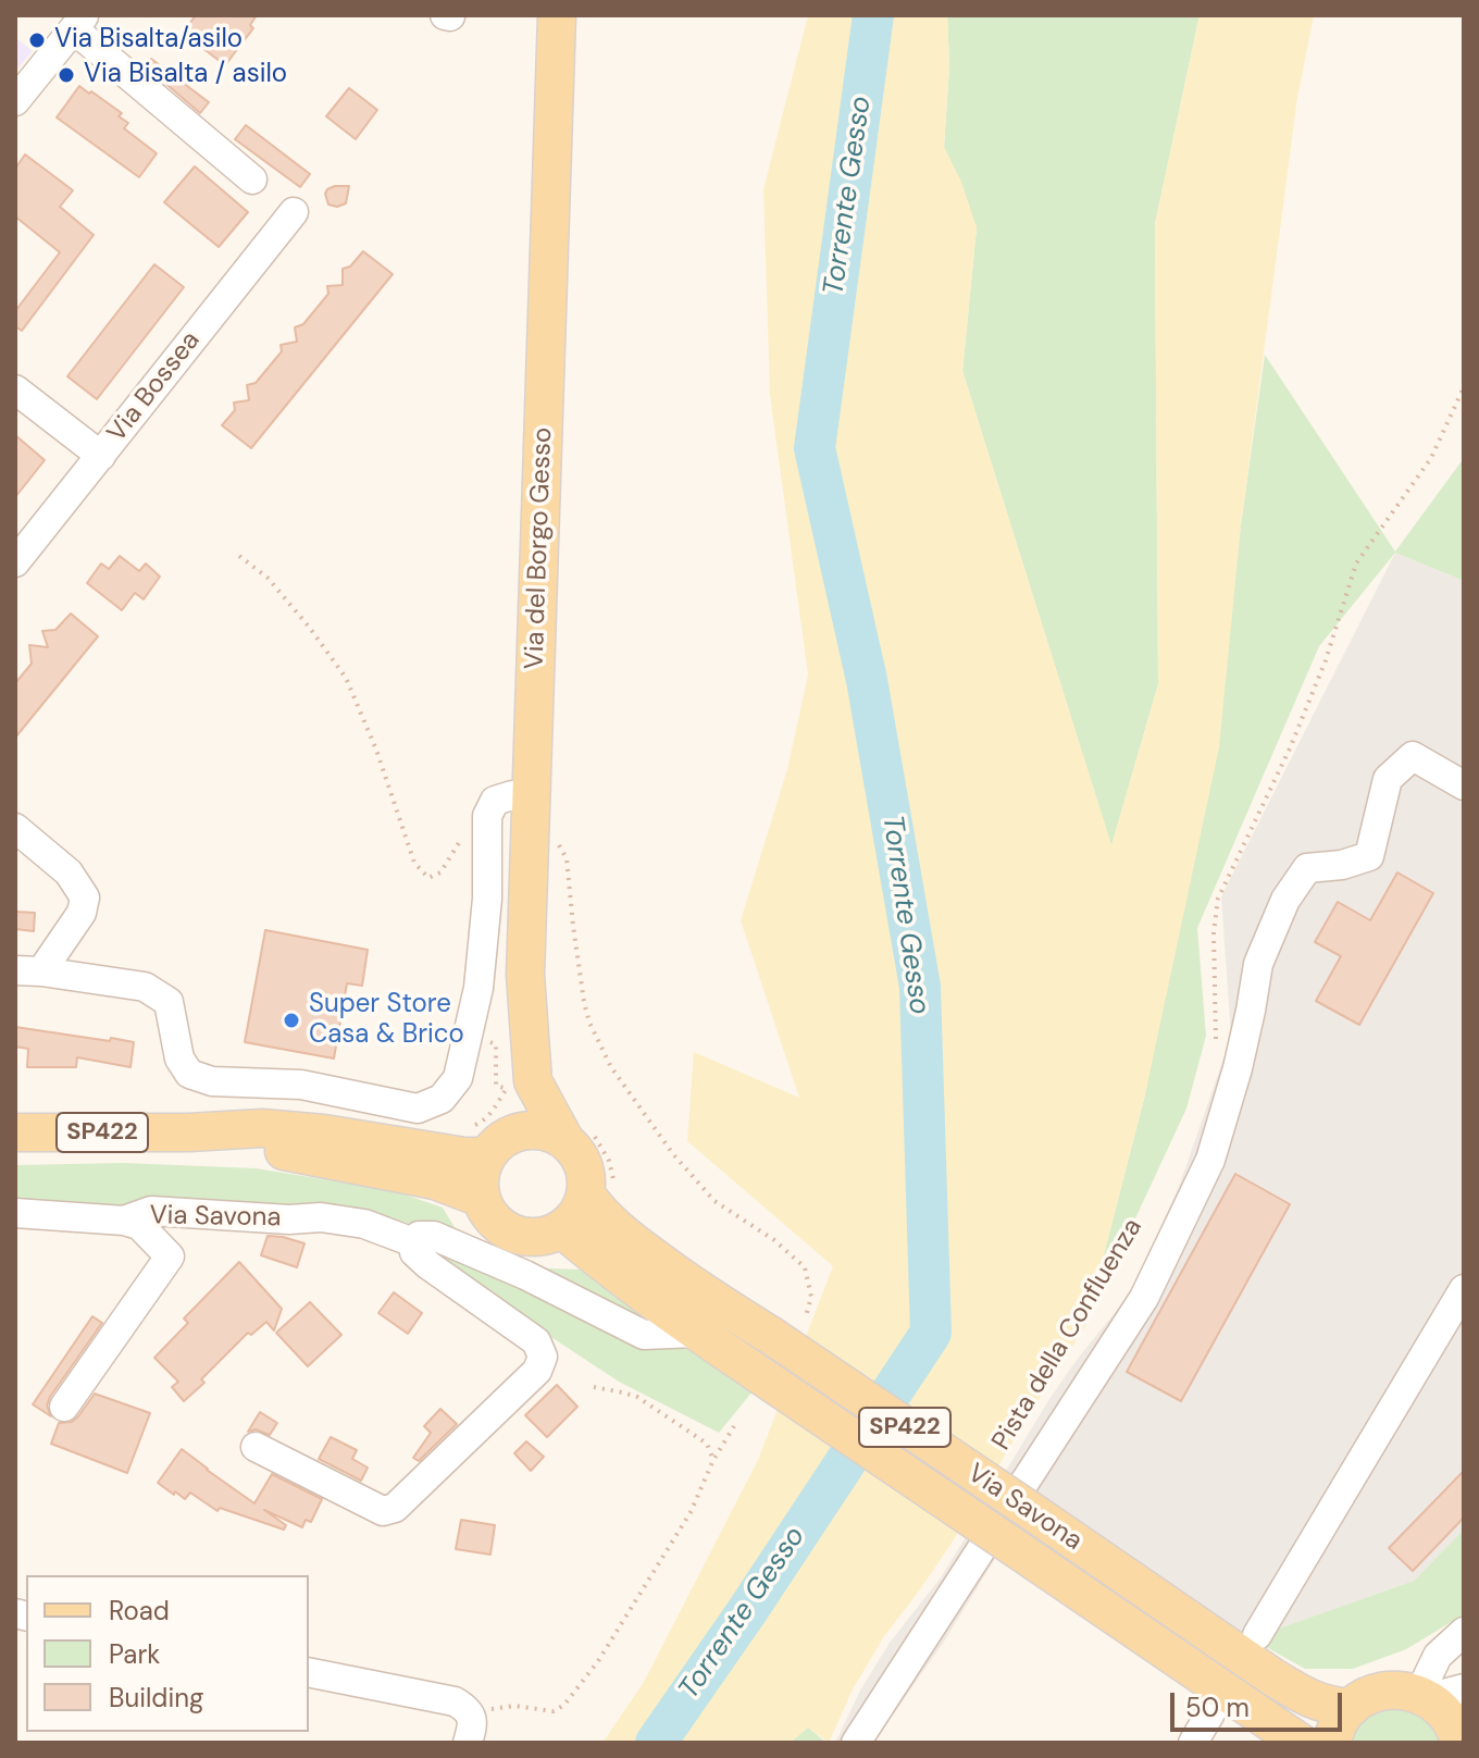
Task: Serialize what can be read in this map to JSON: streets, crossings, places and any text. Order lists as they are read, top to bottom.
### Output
{
  "streets": {
    "main road": ["Via del Borgo Gesso", "SP422", "Via Savona"],
    "street": ["Via Bossea"]
  },
  "crossings": [
    ["Via del Borgo Gesso", "SP422"],
    ["Via del Borgo Gesso", "Via Savona"],
    ["SP422", "Via Savona"]
  ],
  "water": ["Torrente Gesso"],
  "places": ["Via Bisalta/asilo", "Via Bisalta / asilo", "Super Store Casa & Brico"],
  "legend": ["Road", "Park", "Building"],
  "scale_bar": "50 m"
}
